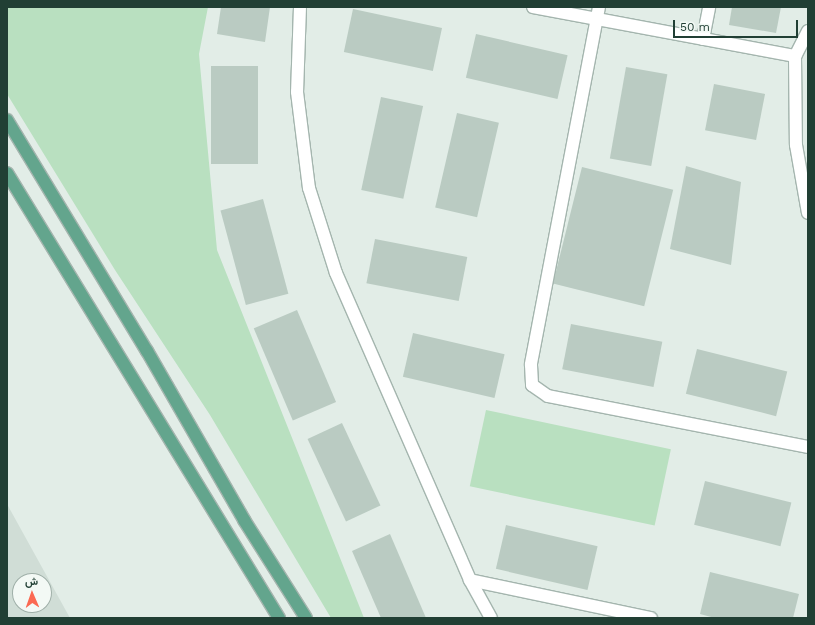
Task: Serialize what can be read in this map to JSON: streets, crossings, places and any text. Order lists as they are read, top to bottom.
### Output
{
  "scale_bar": "50 m",
  "north": "top"
}
